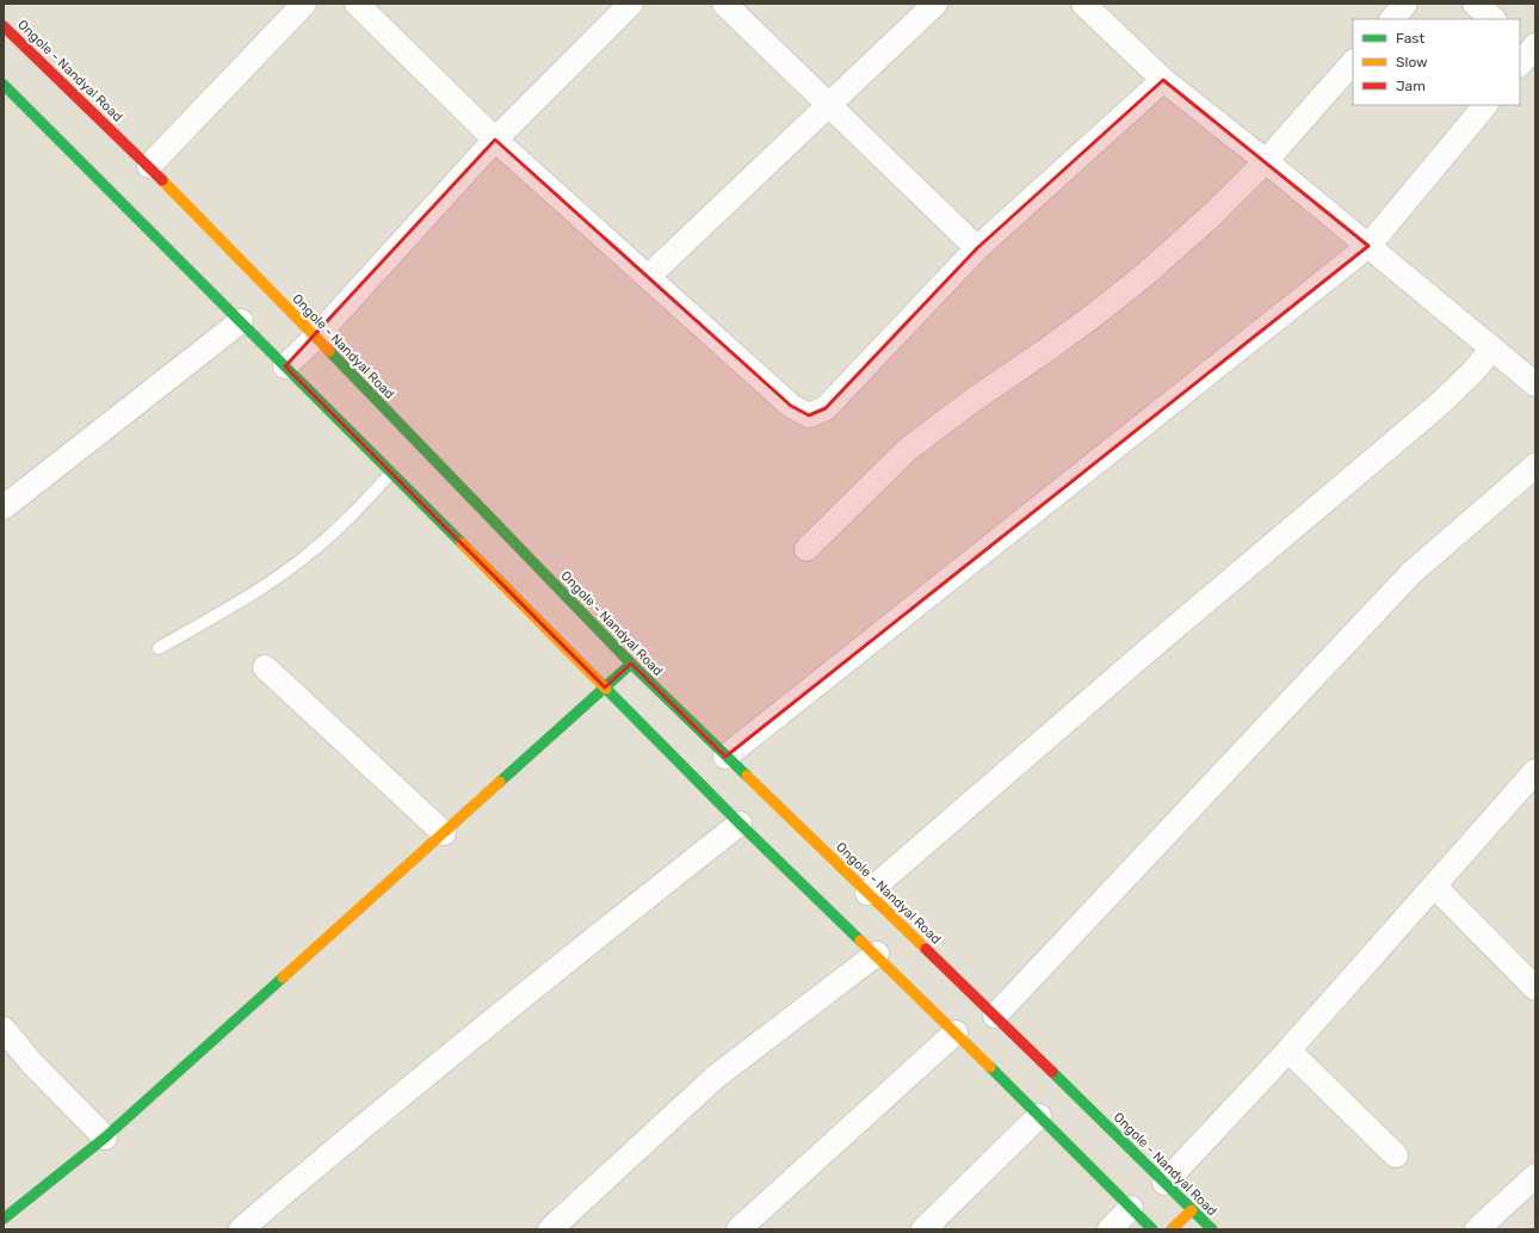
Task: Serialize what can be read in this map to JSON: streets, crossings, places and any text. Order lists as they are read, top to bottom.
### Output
{
  "streets": {
    "main road": ["Ongole - Nandyal Road"]
  },
  "legend": ["Fast", "Slow", "Jam"]
}
